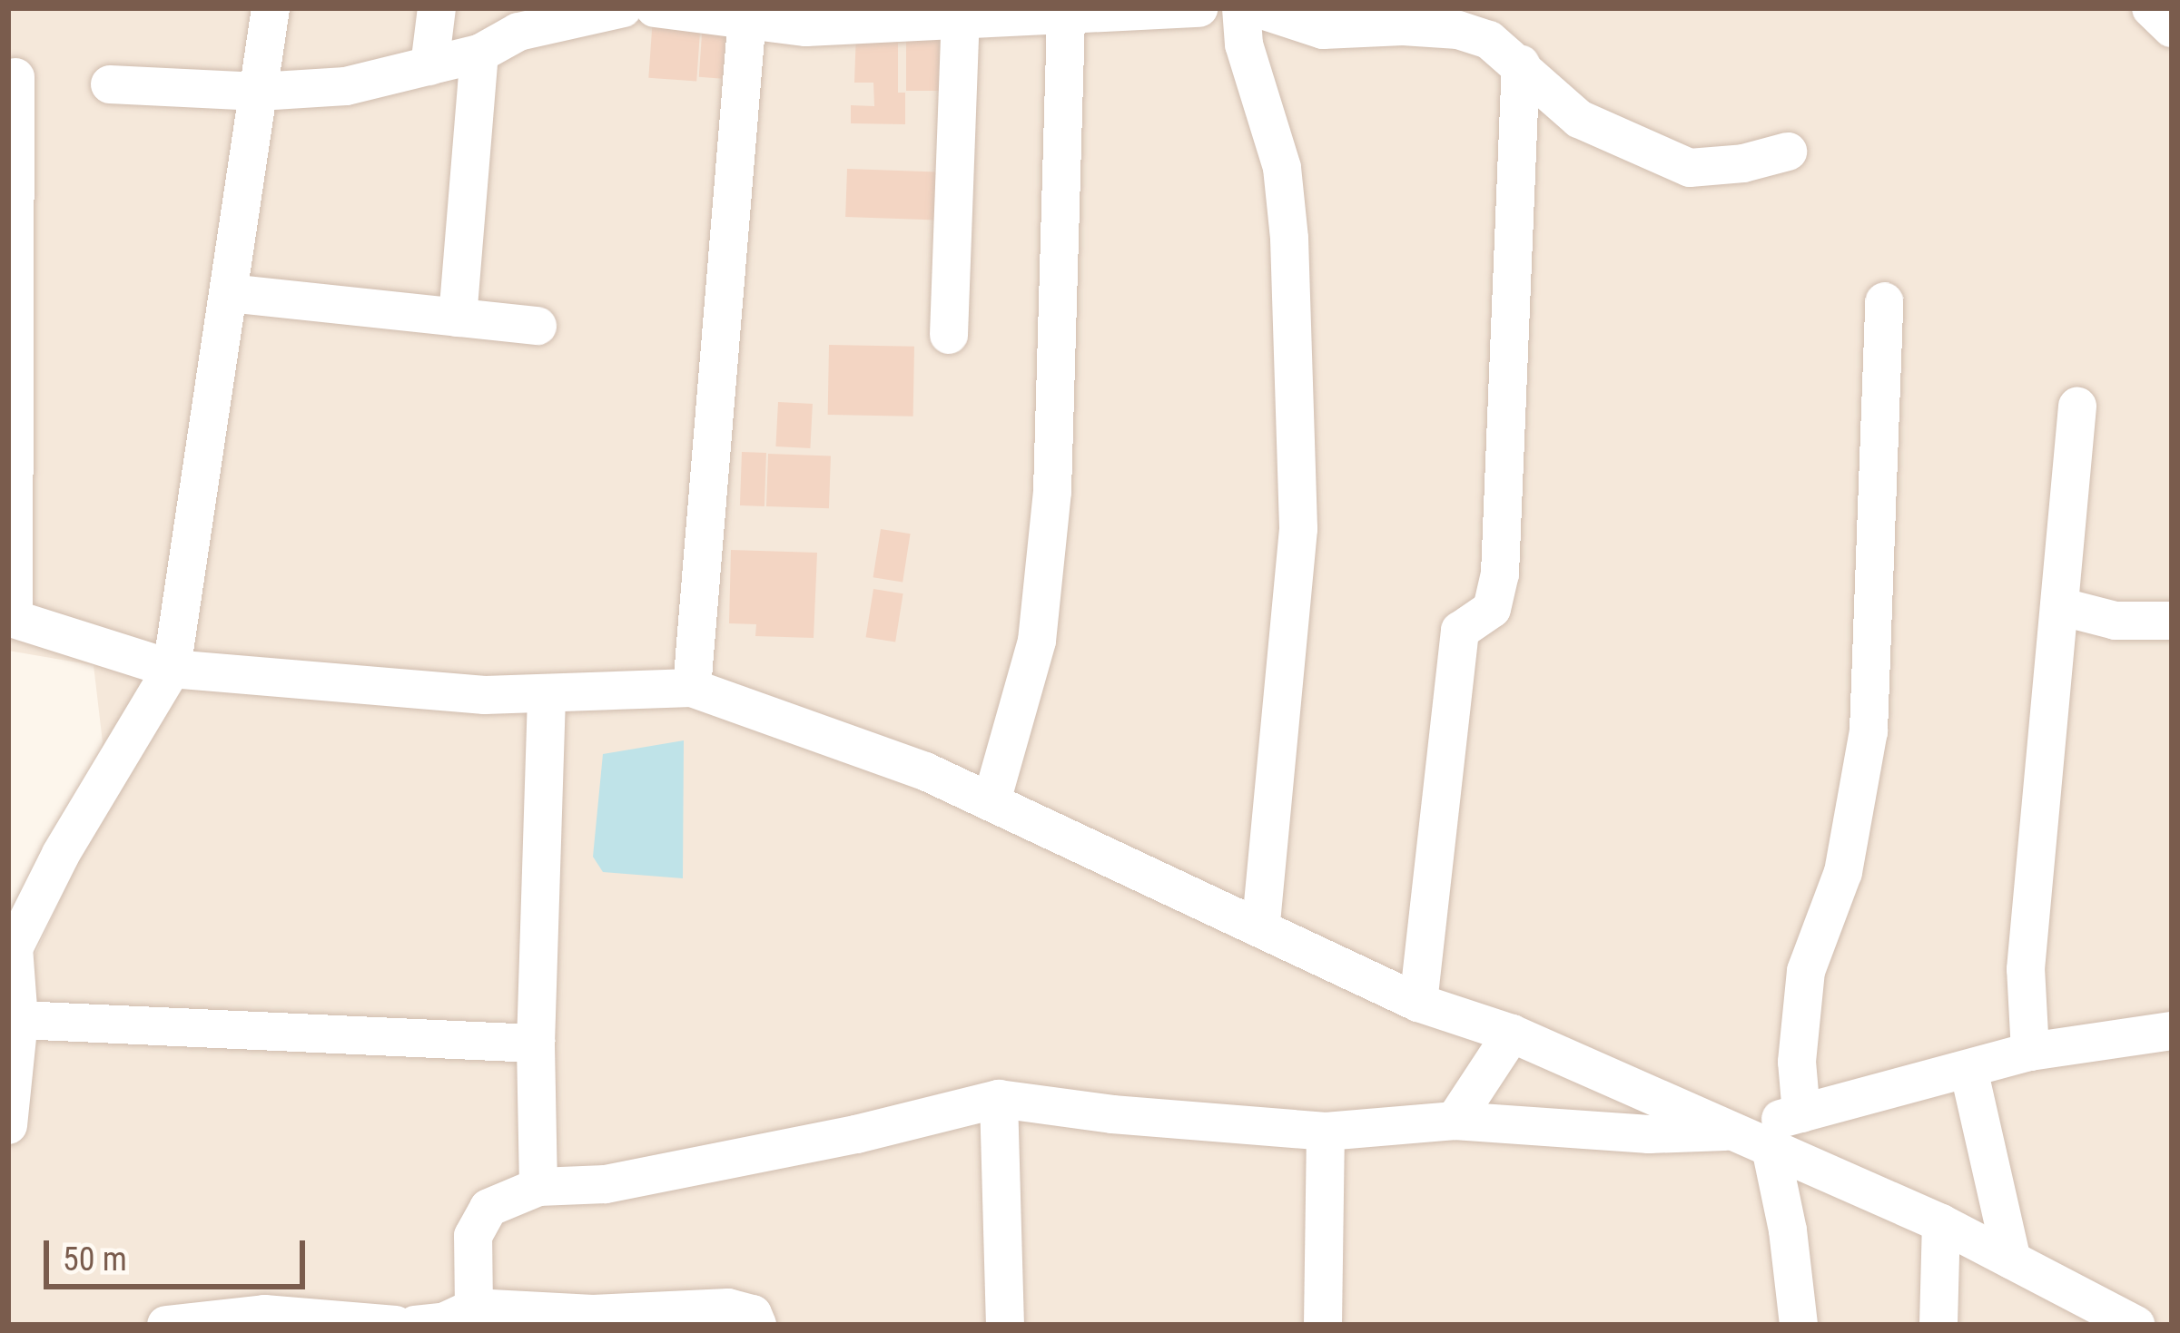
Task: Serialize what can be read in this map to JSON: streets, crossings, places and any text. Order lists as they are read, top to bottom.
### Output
{
  "scale_bar": "50 m"
}
